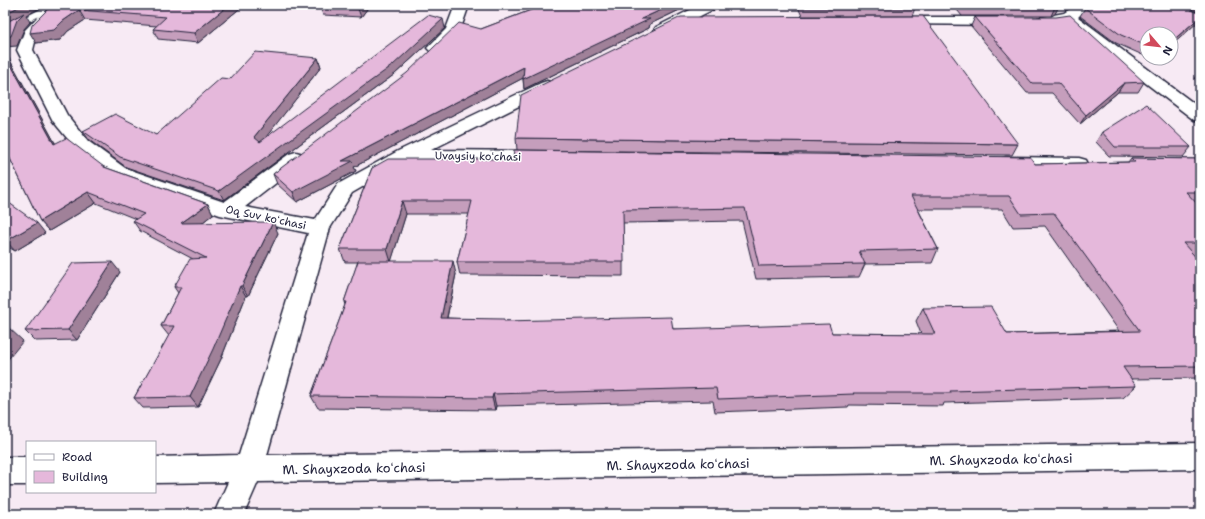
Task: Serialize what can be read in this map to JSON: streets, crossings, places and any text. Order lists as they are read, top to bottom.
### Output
{
  "streets": {
    "street": ["Uvaysiy koʻchasi", "Oq Suv koʻchasi", "M. Shayxzoda koʻchasi"]
  },
  "crossings": [
    ["Uvaysiy koʻchasi", "Oq Suv koʻchasi"]
  ],
  "legend": ["Road", "Building"],
  "north": "bottom right"
}
